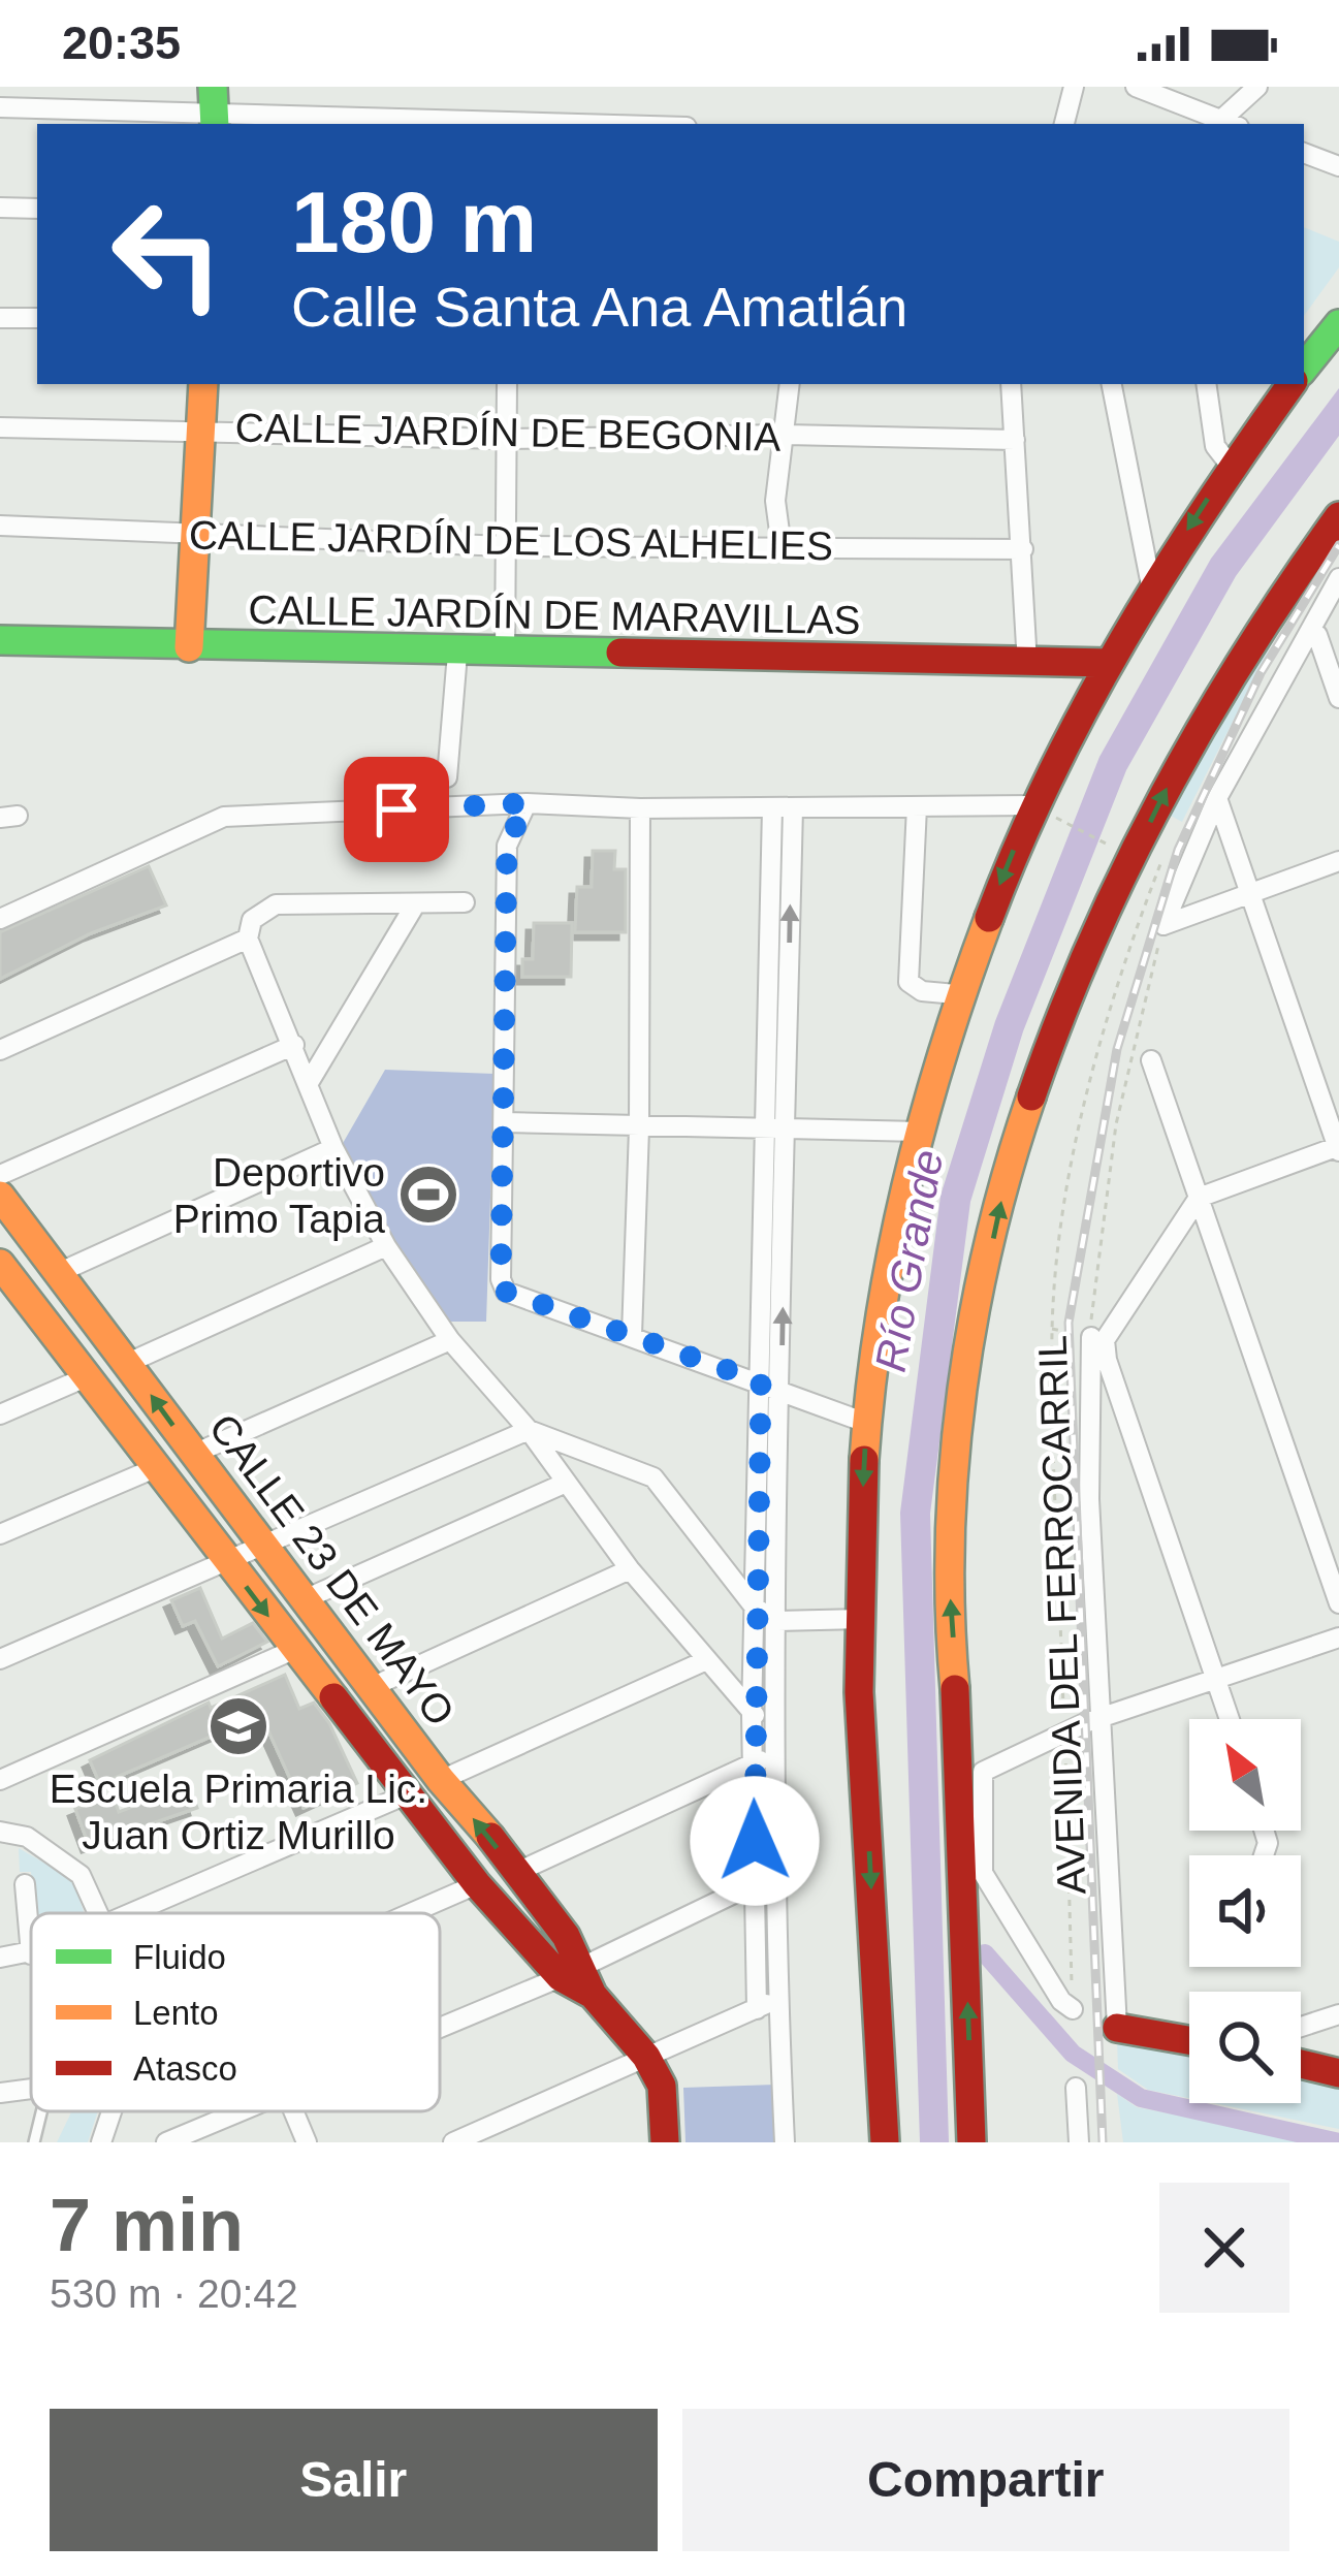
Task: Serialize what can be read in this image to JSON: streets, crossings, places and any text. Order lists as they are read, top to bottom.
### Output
{
  "streets": {
    "street": [
      "CALLE JARDÍN DE BEGONIA",
      "CALLE JARDÍN DE LOS ALHELIES",
      "CALLE JARDÍN DE MARAVILLAS",
      "CALLE 23 DE MAYO",
      "AVENIDA DEL FERROCARRIL"
    ]
  },
  "water": ["Río Grande"],
  "places": {
    "sports": ["Deportivo Primo Tapia"],
    "school or university": ["Escuela Primaria Lic. Juan Ortiz Murillo"]
  },
  "legend": ["Fluido", "Lento", "Atasco"],
  "north": "top left",
  "page": {
    "status": "20:35",
    "turn": ["180 m", "Calle Santa Ana Amatlán"],
    "heading": ["7 min", "530 m · 20:42"],
    "buttons": ["Salir", "Compartir"]
  }
}
